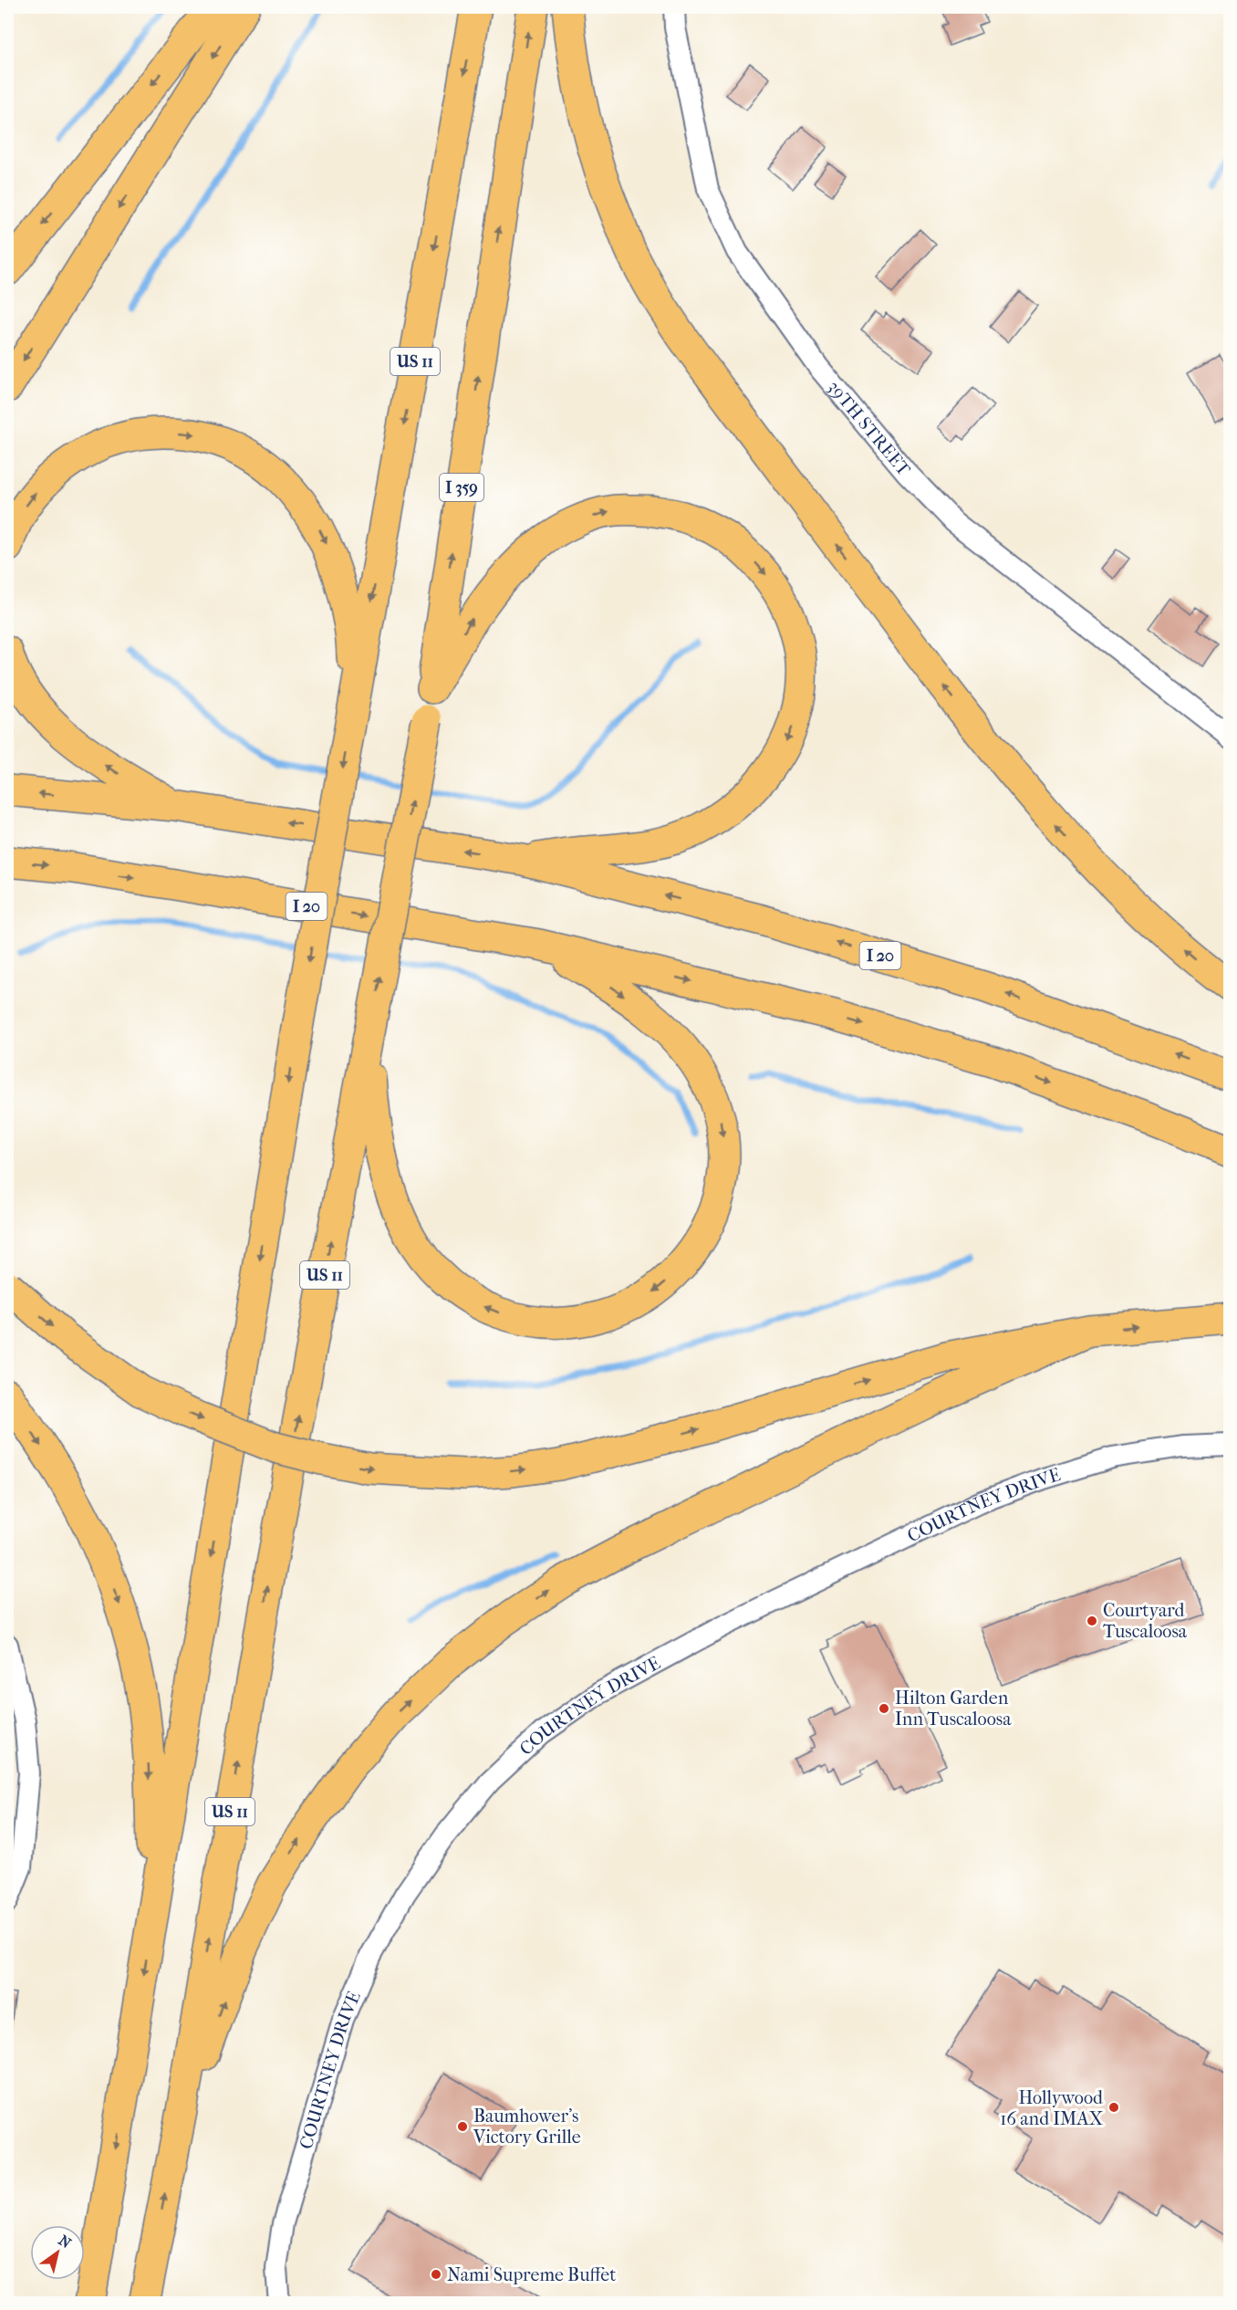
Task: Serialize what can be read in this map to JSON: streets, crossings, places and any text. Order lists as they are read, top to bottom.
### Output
{
  "streets": {
    "highway": ["US 11", "I 359", "I 20"],
    "street": ["39TH STREET", "COURTNEY DRIVE"]
  },
  "crossings": [
    ["US 11", "I 359"]
  ],
  "places": [
    "Courtyard Tuscaloosa",
    "Hilton Garden Inn Tuscaloosa",
    "Hollywood 16 and IMAX",
    "Baumhower's Victory Grille",
    "Nami Supreme Buffet"
  ],
  "north": "top right"
}
